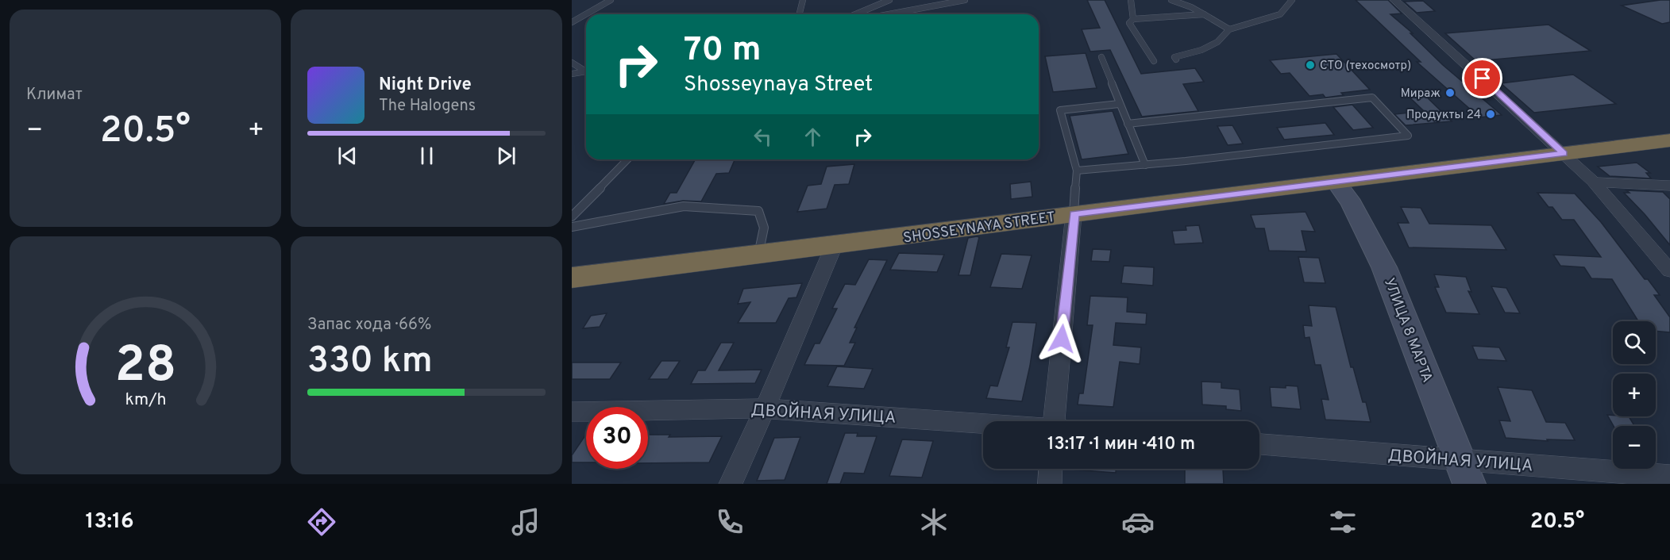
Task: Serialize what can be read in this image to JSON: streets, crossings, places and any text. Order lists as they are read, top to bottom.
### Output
{
  "streets": {
    "highway": ["SHOSSEYNAYA STREET"],
    "main road": ["УЛИЦА 8 МАРТА"],
    "street": ["ДВОЙНАЯ УЛИЦА"]
  },
  "crossings": [
    ["SHOSSEYNAYA STREET", "УЛИЦА 8 МАРТА"],
    ["УЛИЦА 8 МАРТА", "ДВОЙНАЯ УЛИЦА"]
  ],
  "places": ["СТО (техосмотр)", "Мираж", "Продукты 24"],
  "page": {
    "tile": [
      "Климат",
      ["Запас хода · 66%", "330 km"]
    ],
    "turn": ["70 m", "Shosseynaya Street"],
    "song": ["Night Drive", "The Halogens"],
    "heat": ["−", "20.5°", "+"],
    "map_buttons": ["+", "−"],
    "limit": "30",
    "trip": "13:17 · 1 мин · 410 m",
    "tabs": ["13:16", "20.5°"],
    "gauge": ["28", "km/h"]
  }
}
